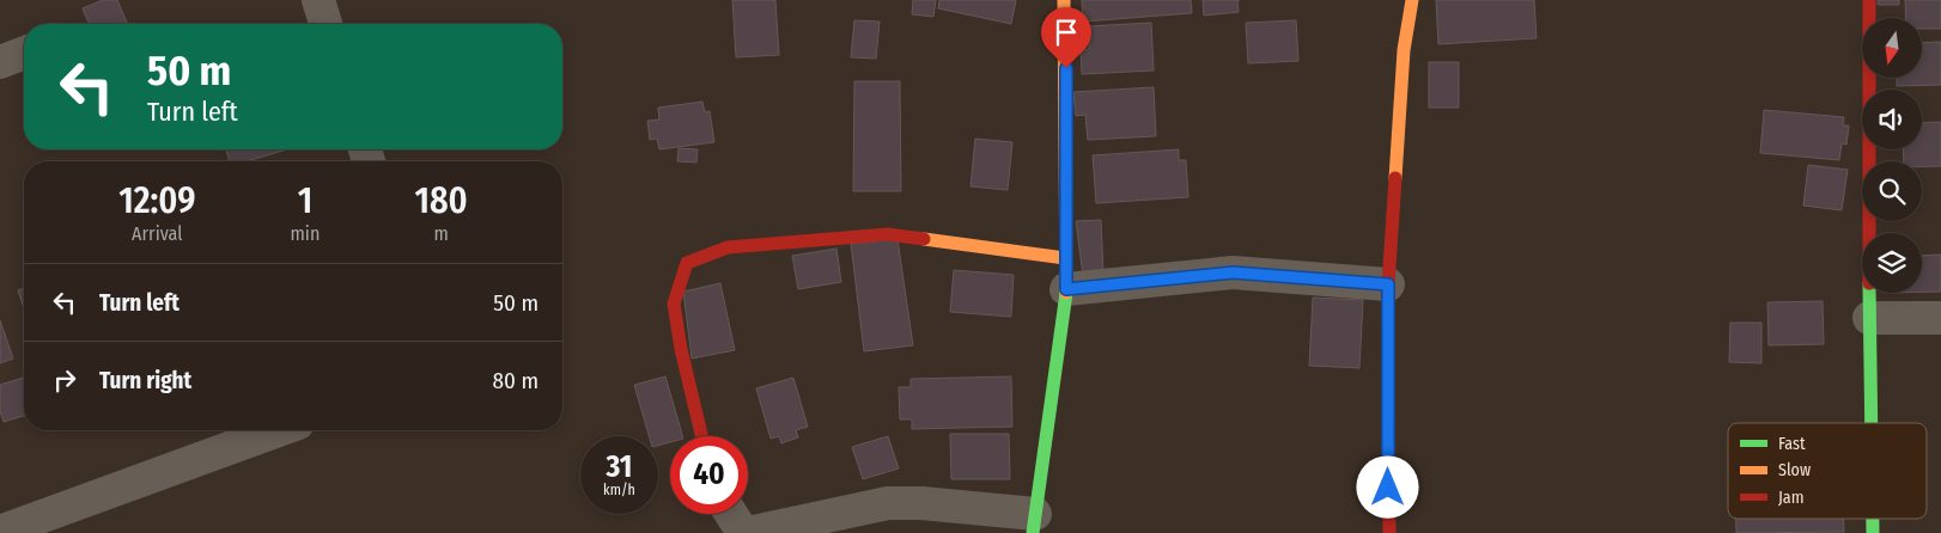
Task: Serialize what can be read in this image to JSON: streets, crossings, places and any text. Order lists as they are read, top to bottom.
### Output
{
  "legend": ["Fast", "Slow", "Jam"],
  "north": "bottom",
  "page": {
    "turn": ["50 m", "Turn left"],
    "eta": [
      "12:09",
      "Arrival",
      "1",
      "min",
      "180",
      "m"
    ],
    "list": [
      {
        "name": "Turn left",
        "value": "50 m"
      },
      {
        "name": "Turn right",
        "value": "80 m"
      }
    ],
    "speed": "31 km/h",
    "limit": "40"
  }
}
